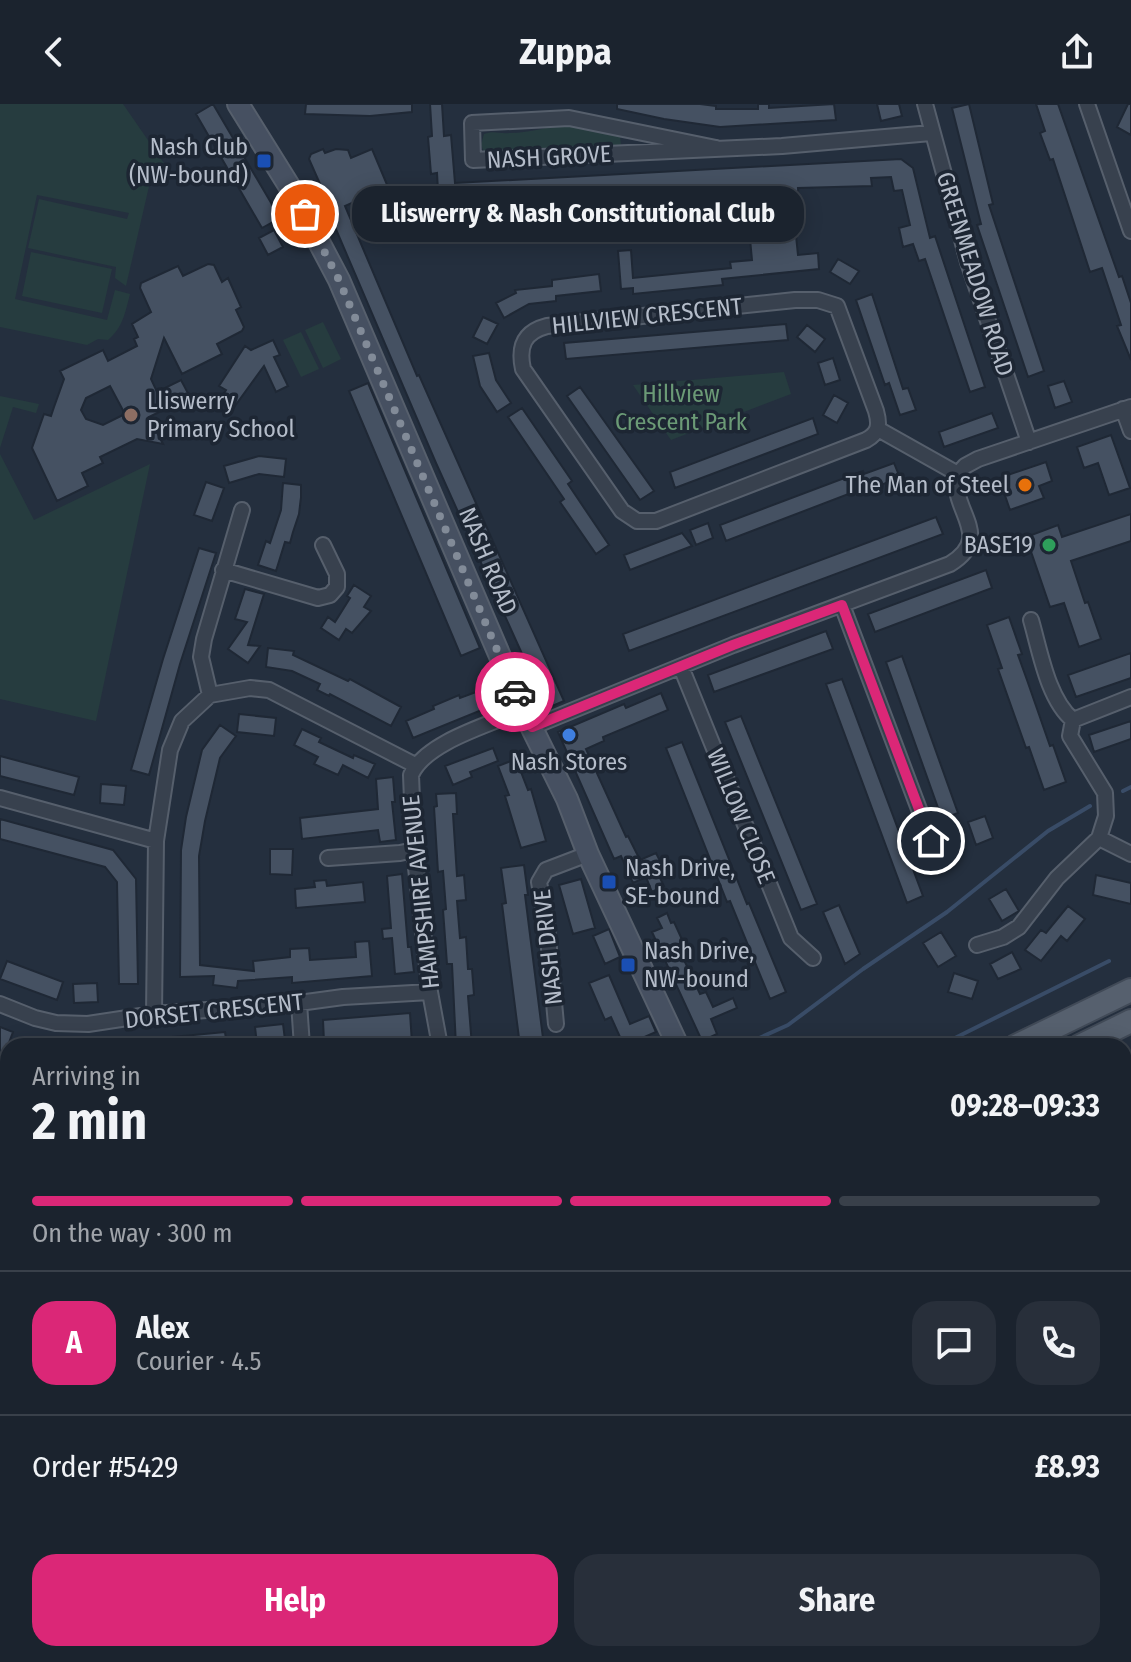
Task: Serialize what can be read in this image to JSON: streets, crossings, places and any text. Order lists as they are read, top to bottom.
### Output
{
  "streets": {
    "street": [
      "NASH GROVE",
      "GREENMEADOW ROAD",
      "HILLVIEW CRESCENT",
      "NASH ROAD",
      "WILLOW CLOSE",
      "HAMPSHIRE AVENUE",
      "NASH DRIVE",
      "DORSET CRESCENT"
    ]
  },
  "crossings": [
    ["NASH GROVE", "GREENMEADOW ROAD"],
    ["NASH ROAD", "HAMPSHIRE AVENUE"],
    ["NASH ROAD", "NASH DRIVE"],
    ["WILLOW CLOSE", "HAMPSHIRE AVENUE"],
    ["HAMPSHIRE AVENUE", "DORSET CRESCENT"]
  ],
  "parks": ["Hillview Crescent Park"],
  "places": {
    "transit": ["Nash Club (NW-bound)", "Nash Drive, SE-bound", "Nash Drive, NW-bound"],
    "other": [
      "Lliswerry & Nash Constitutional Club",
      "Lliswerry Primary School",
      "The Man of Steel",
      "BASE19",
      "Nash Stores"
    ]
  },
  "page": {
    "header": "Zuppa",
    "bubble": "Lliswerry & Nash Constitutional Club",
    "heading": ["2 min", "Arriving in", "09:28–09:33"],
    "panel": [
      "Alex",
      "Courier · 4.5",
      "Order #5429",
      "£8.93"
    ],
    "bar": "On the way · 300 m",
    "round": "A",
    "buttons": ["Help", "Share"]
  }
}
